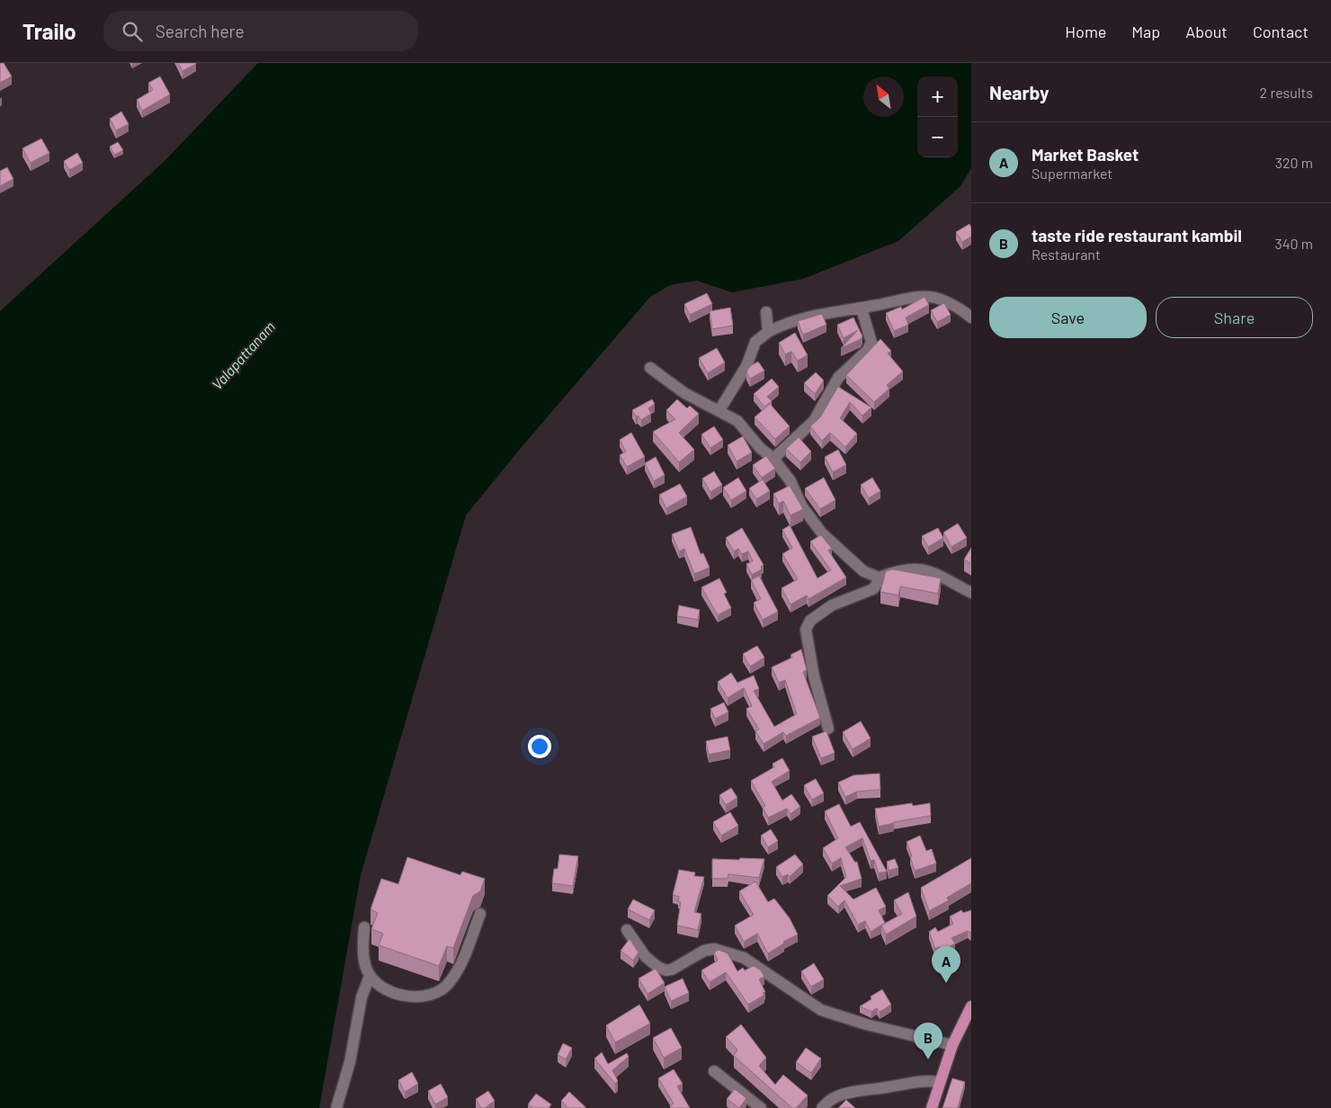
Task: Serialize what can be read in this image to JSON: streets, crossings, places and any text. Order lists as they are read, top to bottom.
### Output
{
  "water": ["Valapattanam"],
  "north": "top left",
  "page": {
    "header": "Trailo",
    "search": "Search here",
    "nav": [
      "Home",
      "Map",
      "About",
      "Contact"
    ],
    "heading": ["Nearby", "2 results"],
    "map_buttons": ["+", "−"],
    "list": [
      {
        "mark": "A",
        "name": "Market Basket",
        "note": "Supermarket",
        "value": "320 m"
      },
      {
        "mark": "B",
        "name": "taste ride restaurant kambil",
        "note": "Restaurant",
        "value": "340 m"
      }
    ],
    "buttons": ["Save", "Share"],
    "pins": ["A", "B"]
  }
}
